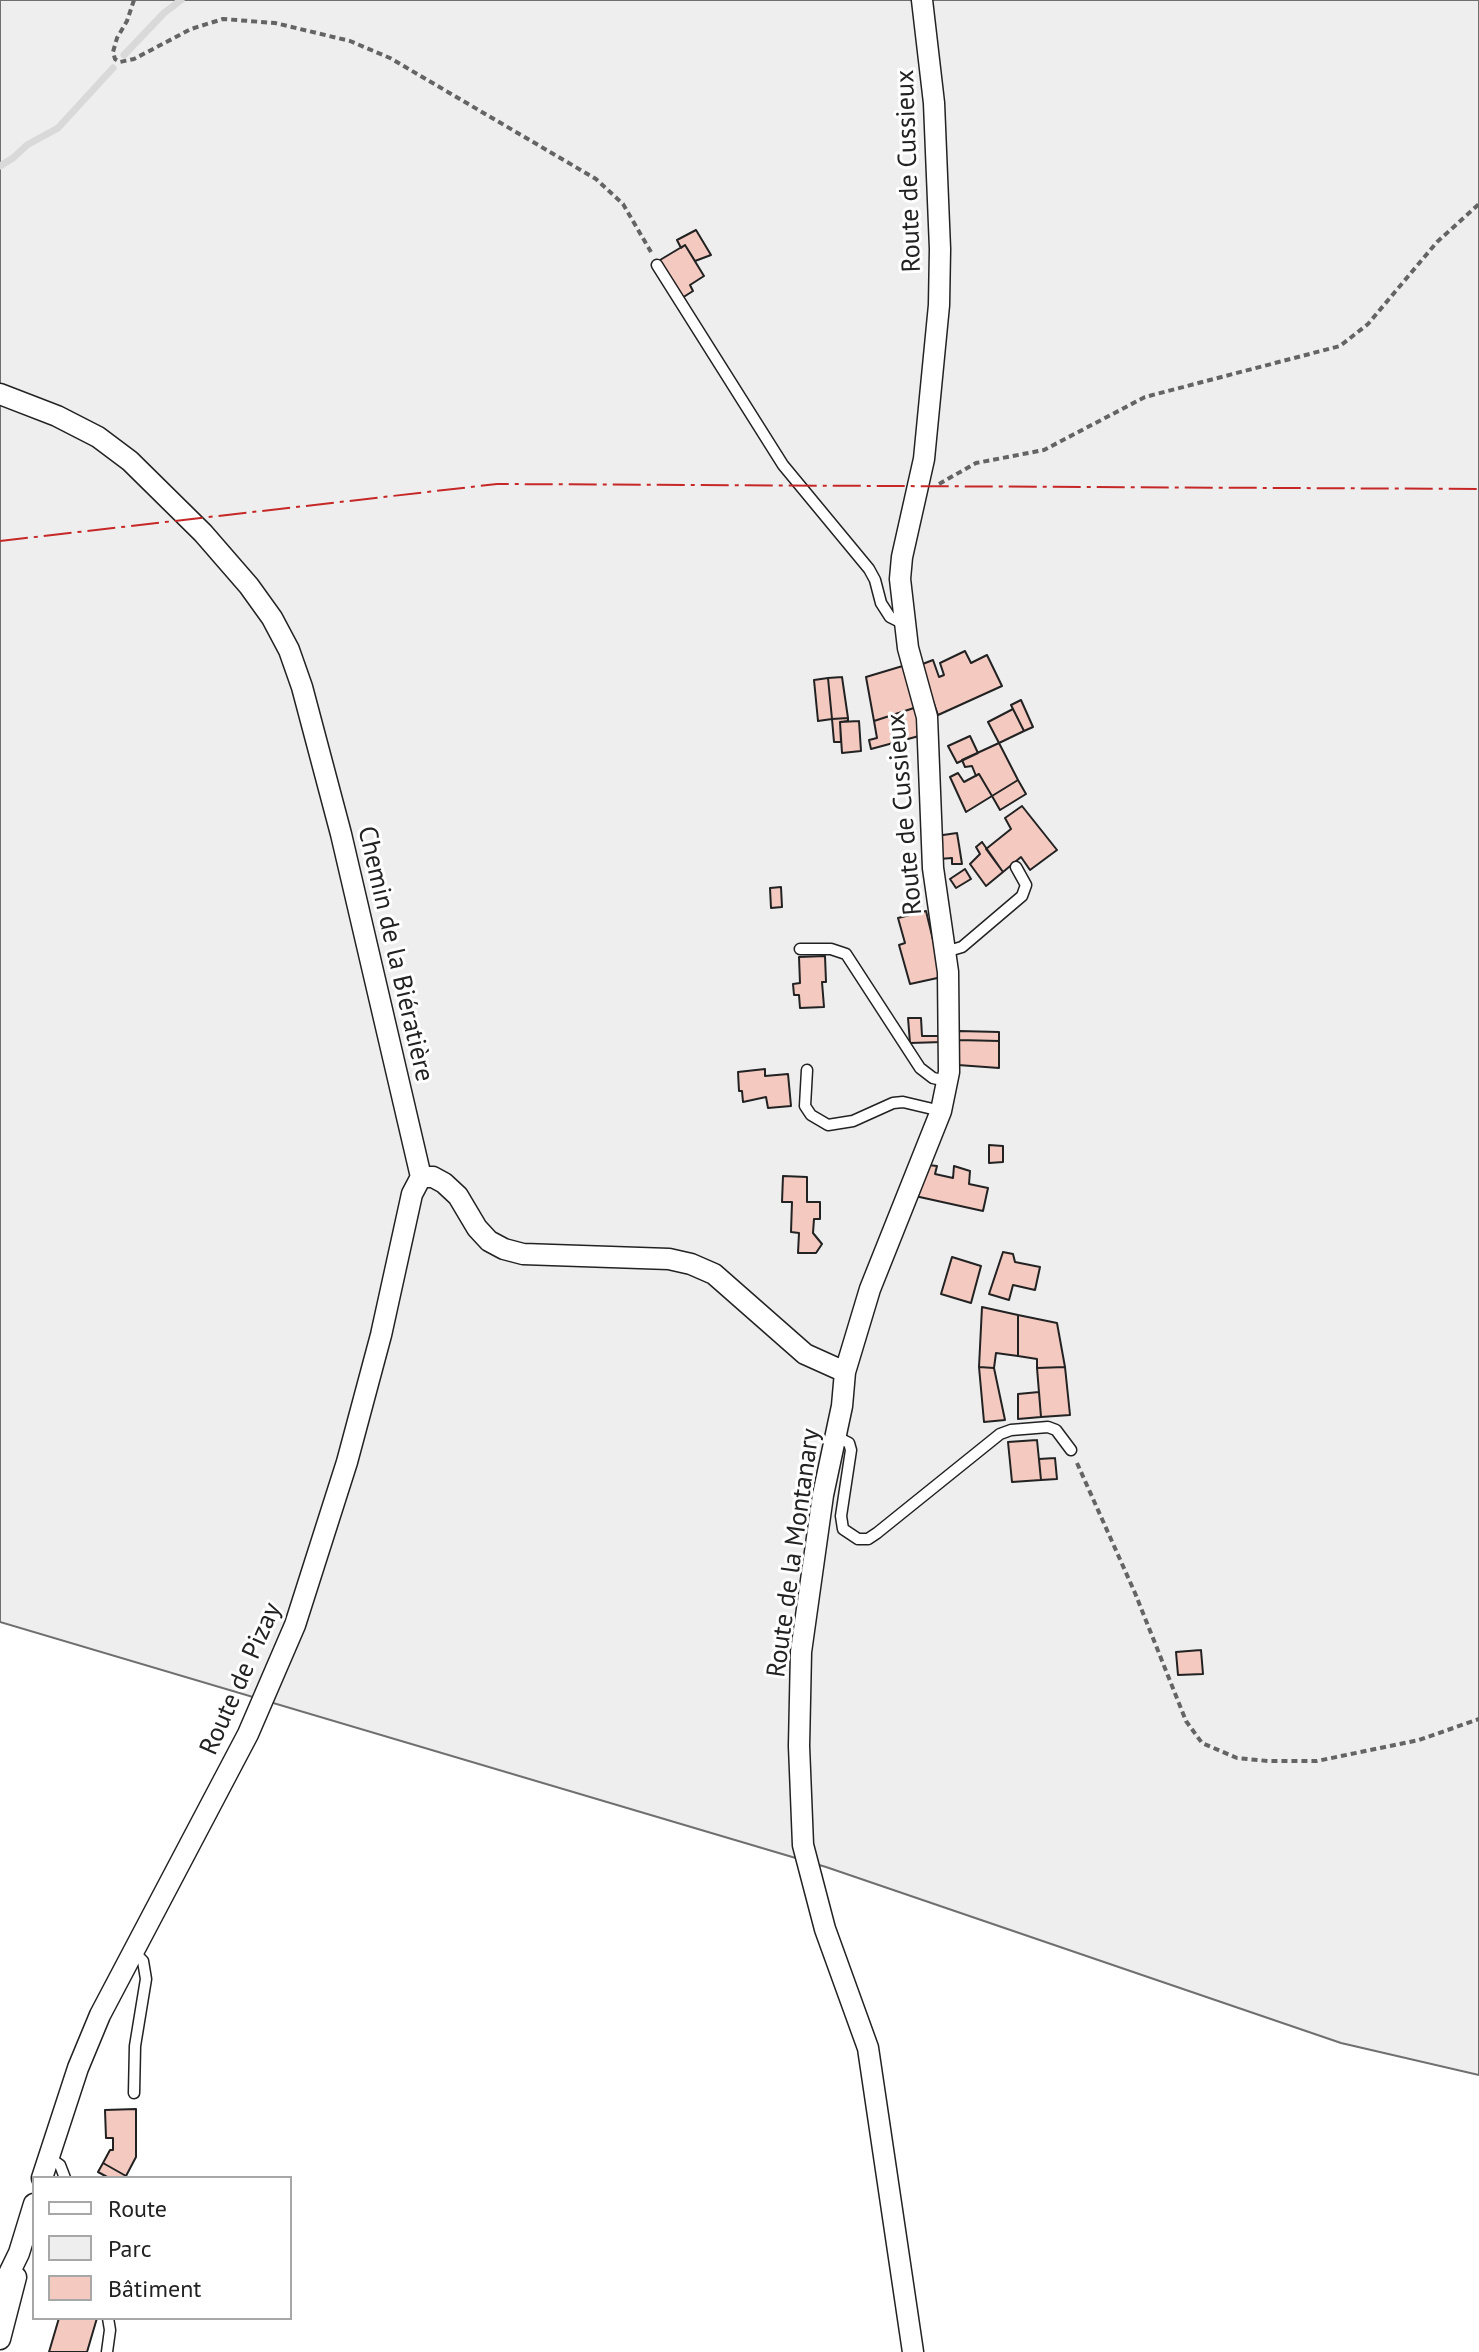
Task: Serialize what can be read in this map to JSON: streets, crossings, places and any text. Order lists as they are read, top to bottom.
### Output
{
  "streets": {
    "street": [
      "Route de Cussieux",
      "Chemin de la Biératière",
      "Route de la Montanary",
      "Route de Pizay"
    ]
  },
  "crossings": [
    ["Route de Cussieux", "Route de la Montanary"],
    ["Chemin de la Biératière", "Route de Pizay"]
  ],
  "legend": ["Route", "Parc", "Bâtiment"]
}
